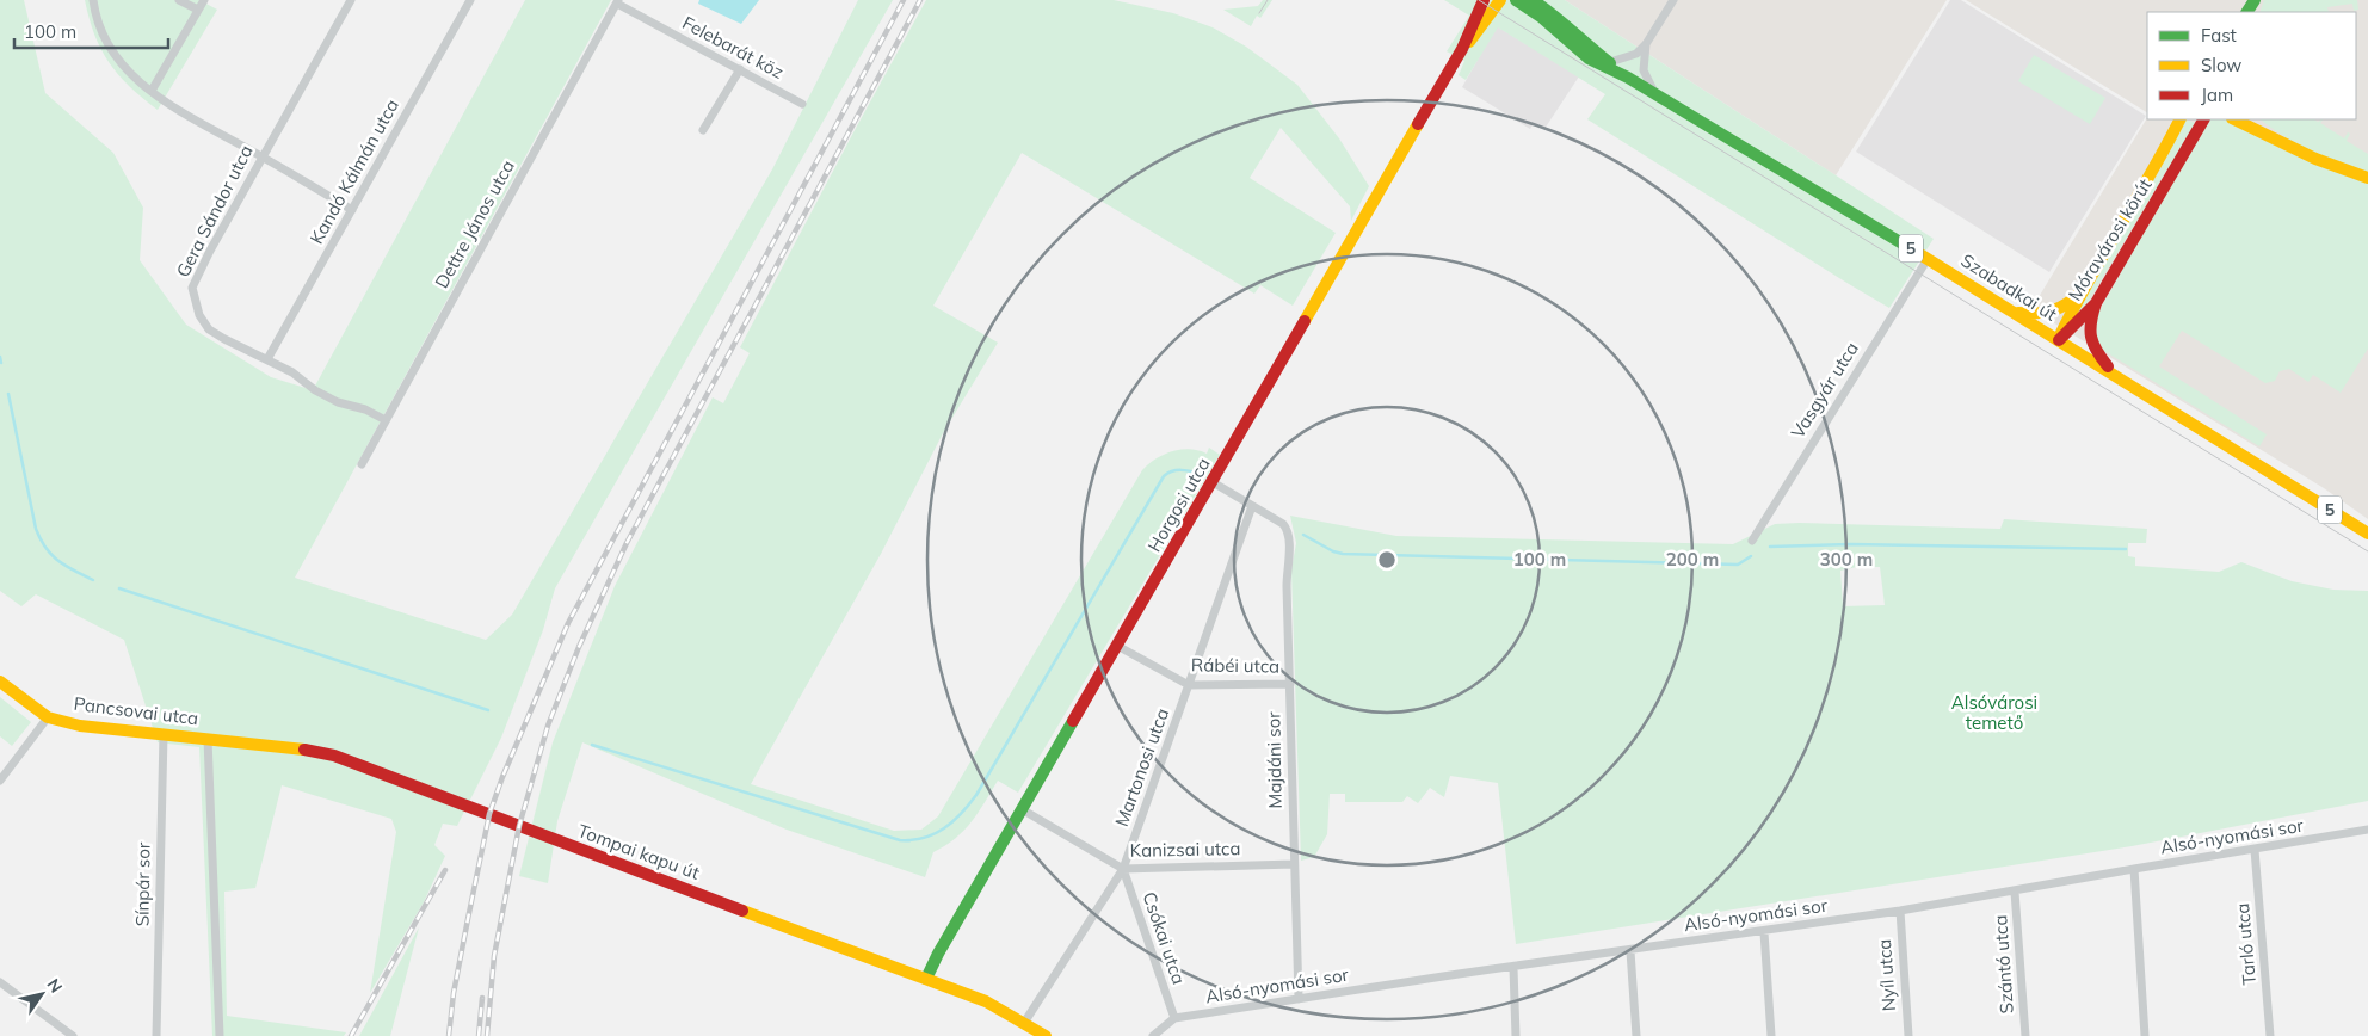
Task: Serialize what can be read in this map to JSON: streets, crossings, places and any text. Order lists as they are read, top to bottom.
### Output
{
  "streets": {
    "street": [
      "Felebarát köz",
      "Kandó Kálmán utca",
      "Gera Sándor utca",
      "Dettre János utca",
      "Móravárosi körút",
      "5",
      "Szabadkai út",
      "Vasgyár utca",
      "Horgosi utca",
      "Rábéi utca",
      "Pancsovai utca",
      "Majdáni sor",
      "Martonosi utca",
      "Alsó-nyomási sor",
      "Kanizsai utca",
      "Tompai kapu út",
      "Sínpár sor",
      "Csókai utca",
      "Tarló utca",
      "Szántó utca",
      "Nyíl utca"
    ]
  },
  "crossings": [
    ["Felebarát köz", "Dettre János utca"],
    ["Kandó Kálmán utca", "Gera Sándor utca"],
    ["Gera Sándor utca", "Dettre János utca"],
    ["Móravárosi körút", "Szabadkai út"],
    ["Szabadkai út", "Vasgyár utca"],
    ["Horgosi utca", "Rábéi utca"],
    ["Horgosi utca", "Kanizsai utca"],
    ["Horgosi utca", "Tompai kapu út"],
    ["Rábéi utca", "Majdáni sor"],
    ["Rábéi utca", "Martonosi utca"],
    ["Pancsovai utca", "Tompai kapu út"],
    ["Pancsovai utca", "Sínpár sor"],
    ["Majdáni sor", "Martonosi utca"],
    ["Majdáni sor", "Alsó-nyomási sor"],
    ["Majdáni sor", "Kanizsai utca"],
    ["Martonosi utca", "Kanizsai utca"],
    ["Martonosi utca", "Tompai kapu út"],
    ["Martonosi utca", "Csókai utca"],
    ["Alsó-nyomási sor", "Csókai utca"],
    ["Alsó-nyomási sor", "Tarló utca"],
    ["Alsó-nyomási sor", "Szántó utca"],
    ["Alsó-nyomási sor", "Nyíl utca"],
    ["Kanizsai utca", "Csókai utca"]
  ],
  "parks": ["Alsóvárosi temető"],
  "legend": ["Fast", "Slow", "Jam"],
  "scale_bar": "100 m",
  "north": "top right",
  "rings": ["100 m", "200 m", "300 m"]
}
